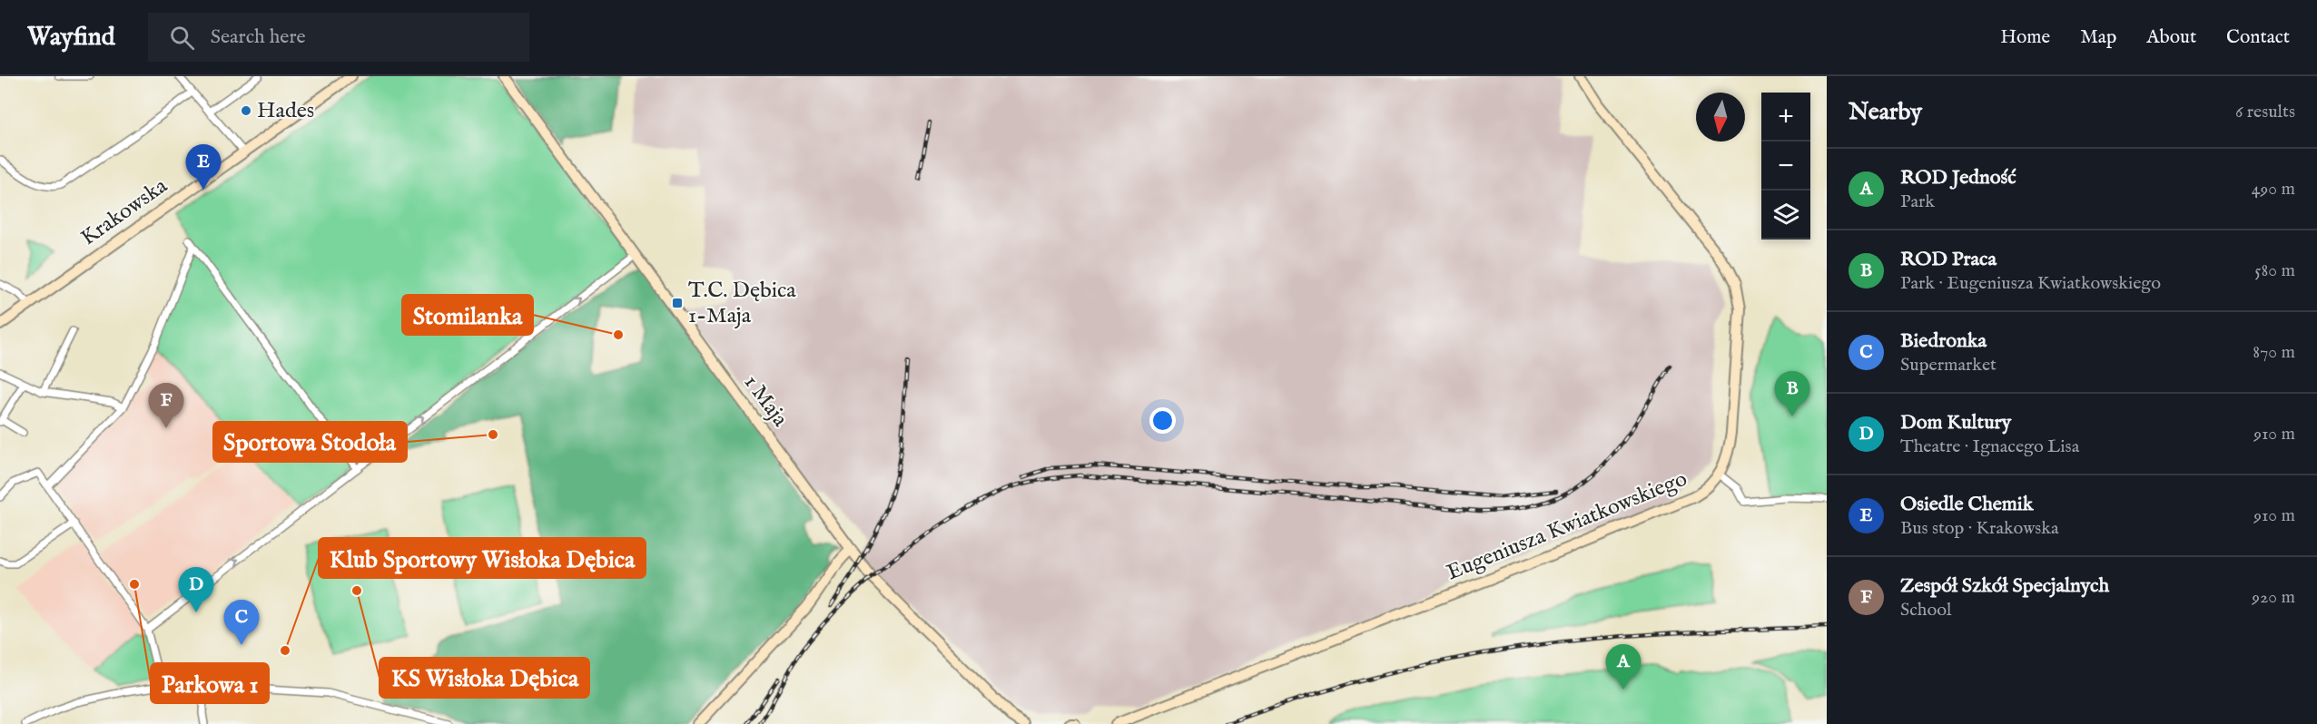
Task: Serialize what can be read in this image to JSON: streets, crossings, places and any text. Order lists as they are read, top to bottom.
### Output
{
  "streets": {
    "street": ["Krakowska", "1 Maja", "Eugeniusza Kwiatkowskiego"]
  },
  "places": {
    "other": [
      "Hades",
      "Stomilanka",
      "Sportowa Stodoła",
      "Parkowa 1",
      "KS Wisłoka Dębica",
      "Klub Sportowy Wisłoka Dębica"
    ],
    "transit": ["T.C. Dębica 1-Maja"]
  },
  "north": "bottom",
  "page": {
    "header": "Wayfind",
    "search": "Search here",
    "nav": [
      "Home",
      "Map",
      "About",
      "Contact"
    ],
    "heading": ["Nearby", "6 results"],
    "map_buttons": ["+", "−"],
    "pins": [
      "E",
      "B",
      "F",
      "D",
      "C",
      "A"
    ],
    "list": [
      {
        "mark": "A",
        "name": "ROD Jedność",
        "note": "Park",
        "value": "490 m"
      },
      {
        "mark": "B",
        "name": "ROD Praca",
        "note": "Park · Eugeniusza Kwiatkowskiego",
        "value": "580 m"
      },
      {
        "mark": "C",
        "name": "Biedronka",
        "note": "Supermarket",
        "value": "870 m"
      },
      {
        "mark": "D",
        "name": "Dom Kultury",
        "note": "Theatre · Ignacego Lisa",
        "value": "910 m"
      },
      {
        "mark": "E",
        "name": "Osiedle Chemik",
        "note": "Bus stop · Krakowska",
        "value": "910 m"
      },
      {
        "mark": "F",
        "name": "Zespół Szkół Specjalnych",
        "note": "School",
        "value": "920 m"
      }
    ]
  }
}
